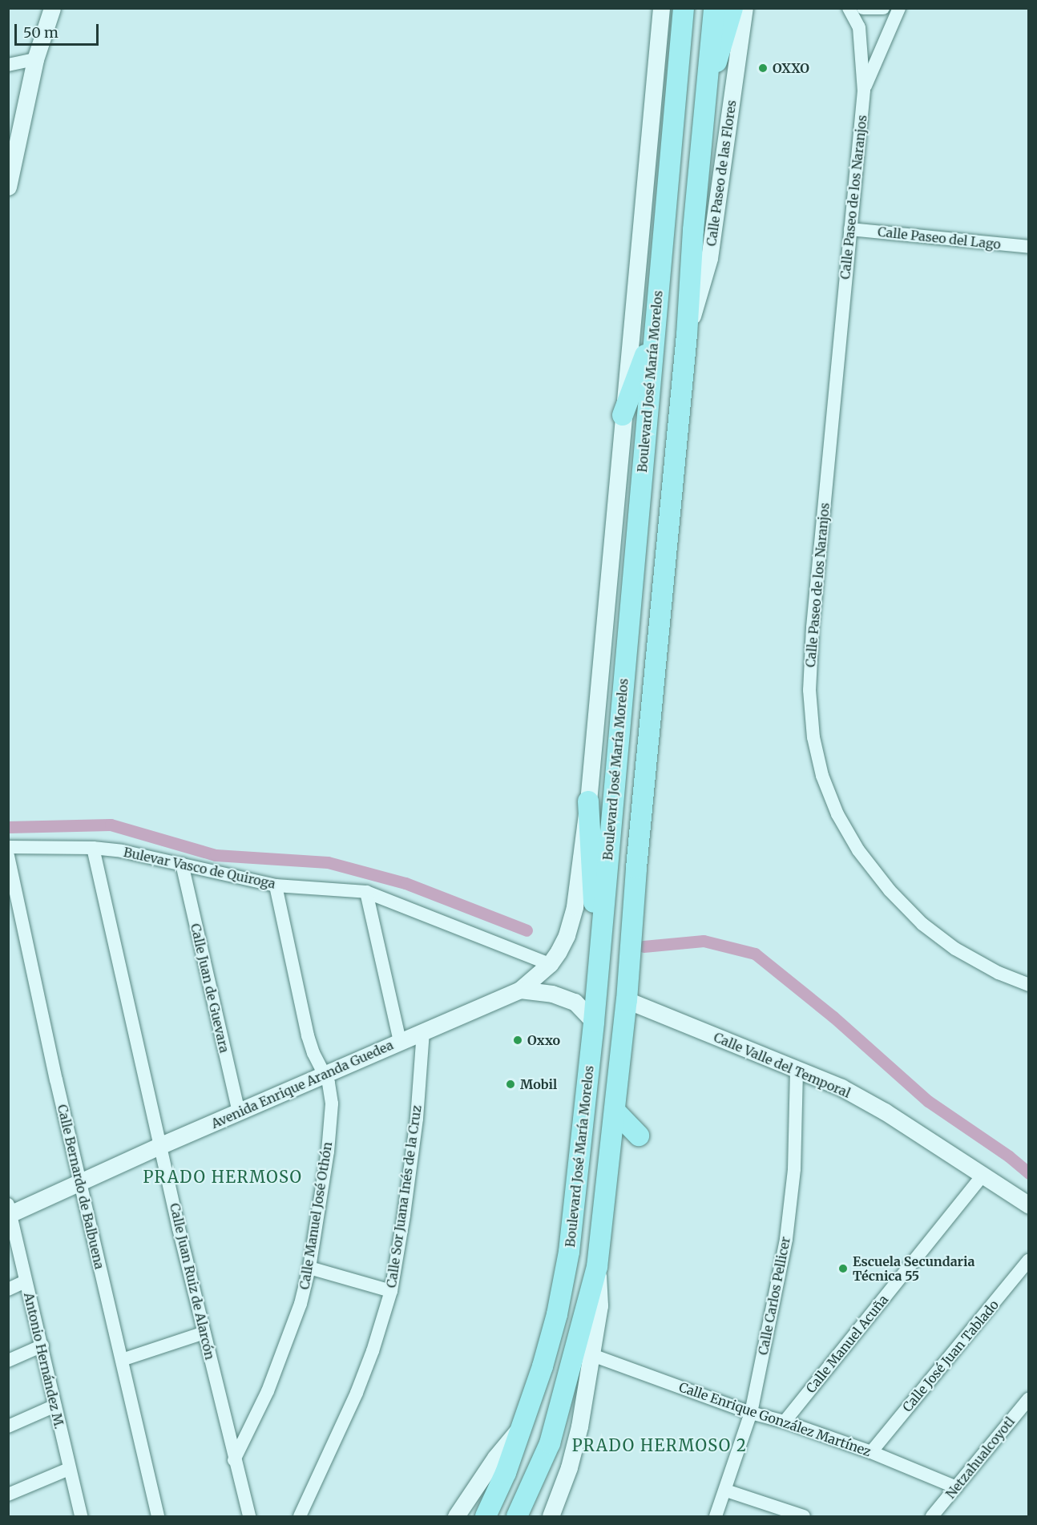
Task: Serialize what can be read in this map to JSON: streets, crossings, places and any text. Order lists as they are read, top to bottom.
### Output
{
  "streets": {
    "main road": ["Boulevard José María Morelos"],
    "street": [
      "Calle Paseo de las Flores",
      "Calle Paseo de los Naranjos",
      "Calle Paseo del Lago",
      "Bulevar Vasco de Quiroga",
      "Calle Juan de Guevara",
      "Calle Valle del Temporal",
      "Avenida Enrique Aranda Guedea",
      "Calle Bernardo de Balbuena",
      "Calle Sor Juana Inés de la Cruz",
      "Calle Manuel José Othón",
      "Calle Juan Ruiz de Alarcón",
      "Calle Carlos Pellicer",
      "Calle Manuel Acuña",
      "Calle José Juan Tablado",
      "Antonio Hernández M.",
      "Calle Enrique González Martínez",
      "Netzahualcoyotl"
    ]
  },
  "crossings": [
    ["Calle Paseo de los Naranjos", "Calle Paseo del Lago"],
    ["Boulevard José María Morelos", "Bulevar Vasco de Quiroga"],
    ["Boulevard José María Morelos", "Avenida Enrique Aranda Guedea"],
    ["Bulevar Vasco de Quiroga", "Calle Juan de Guevara"],
    ["Bulevar Vasco de Quiroga", "Calle Manuel José Othón"],
    ["Bulevar Vasco de Quiroga", "Calle Juan Ruiz de Alarcón"],
    ["Calle Juan de Guevara", "Avenida Enrique Aranda Guedea"],
    ["Calle Valle del Temporal", "Calle Carlos Pellicer"],
    ["Calle Valle del Temporal", "Calle Manuel Acuña"],
    ["Avenida Enrique Aranda Guedea", "Calle Bernardo de Balbuena"],
    ["Avenida Enrique Aranda Guedea", "Calle Sor Juana Inés de la Cruz"],
    ["Avenida Enrique Aranda Guedea", "Calle Manuel José Othón"],
    ["Avenida Enrique Aranda Guedea", "Calle Juan Ruiz de Alarcón"],
    ["Avenida Enrique Aranda Guedea", "Antonio Hernández M."],
    ["Calle Manuel José Othón", "Calle Juan Ruiz de Alarcón"],
    ["Calle Carlos Pellicer", "Calle Enrique González Martínez"],
    ["Calle Manuel Acuña", "Calle Enrique González Martínez"],
    ["Calle José Juan Tablado", "Calle Enrique González Martínez"],
    ["Calle Enrique González Martínez", "Netzahualcoyotl"]
  ],
  "districts": ["PRADO HERMOSO", "PRADO HERMOSO 2"],
  "places": [
    "OXXO",
    "Oxxo",
    "Mobil",
    "Escuela Secundaria Técnica 55"
  ],
  "scale_bar": "50 m"
}
